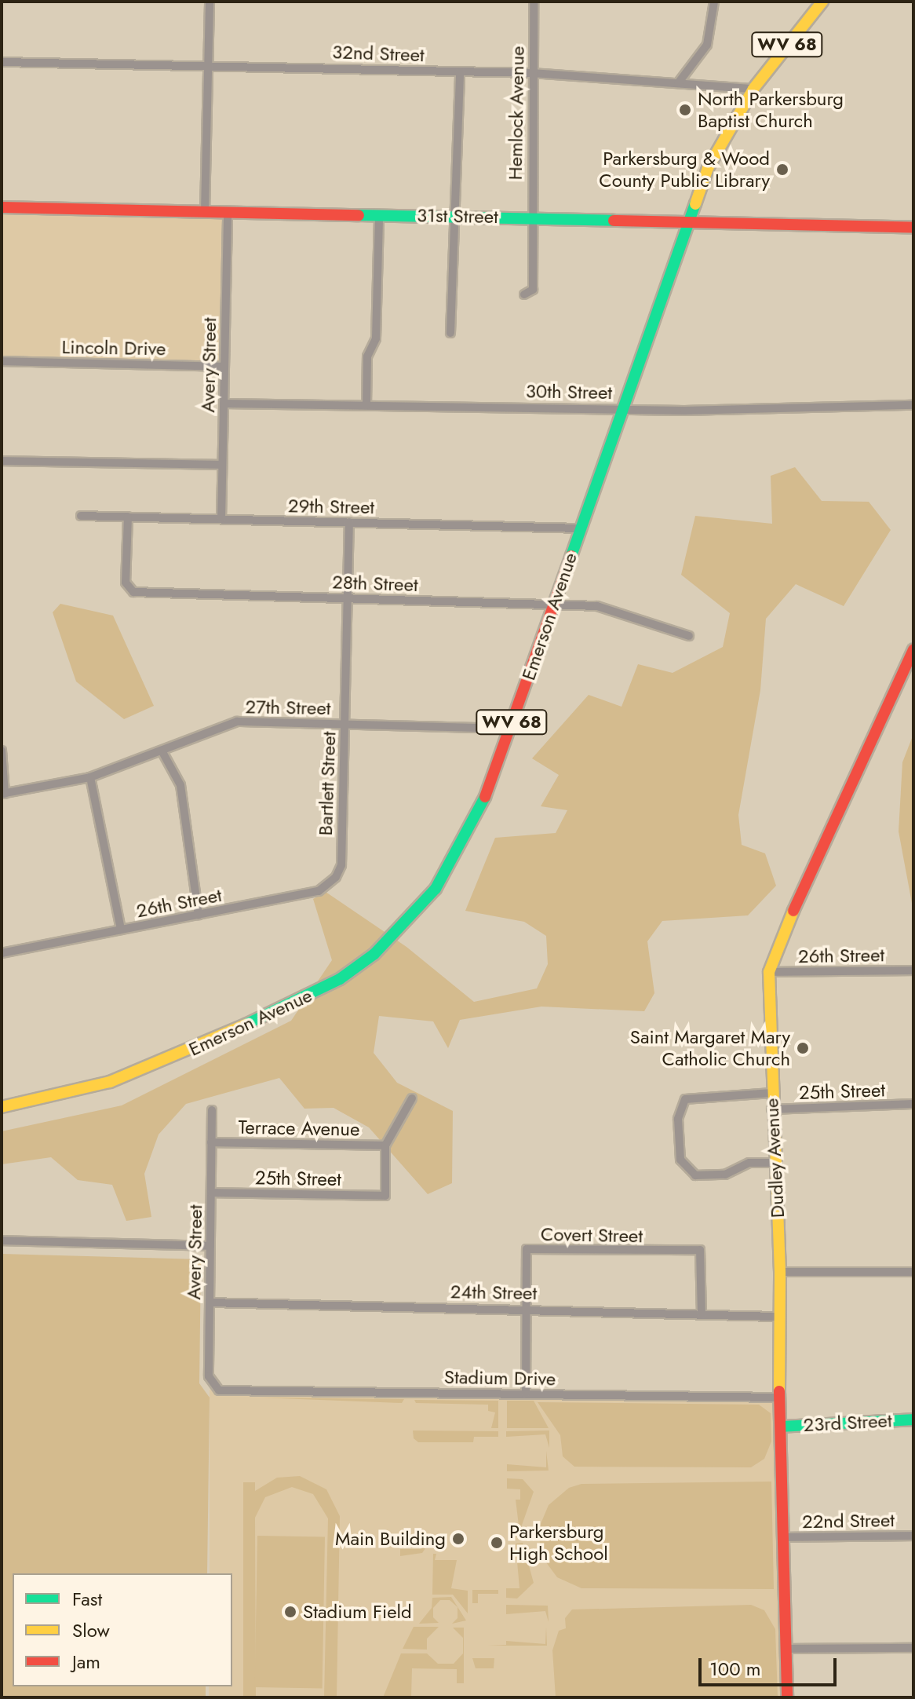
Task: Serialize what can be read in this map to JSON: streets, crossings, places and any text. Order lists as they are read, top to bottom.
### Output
{
  "streets": {
    "street": [
      "WV 68",
      "32nd Street",
      "Hemlock Avenue",
      "31st Street",
      "Lincoln Drive",
      "Avery Street",
      "30th Street",
      "29th Street",
      "28th Street",
      "Emerson Avenue",
      "27th Street",
      "Bartlett Street",
      "26th Street",
      "25th Street",
      "Terrace Avenue",
      "Dudley Avenue",
      "Covert Street",
      "24th Street",
      "Stadium Drive",
      "23rd Street",
      "22nd Street"
    ]
  },
  "crossings": [
    ["32nd Street", "Hemlock Avenue"],
    ["32nd Street", "Emerson Avenue"],
    ["Hemlock Avenue", "31st Street"],
    ["31st Street", "Avery Street"],
    ["31st Street", "Emerson Avenue"],
    ["Lincoln Drive", "Avery Street"],
    ["Avery Street", "30th Street"],
    ["Avery Street", "29th Street"],
    ["Avery Street", "25th Street"],
    ["Avery Street", "Terrace Avenue"],
    ["Avery Street", "24th Street"],
    ["Avery Street", "Stadium Drive"],
    ["30th Street", "Emerson Avenue"],
    ["29th Street", "28th Street"],
    ["29th Street", "Emerson Avenue"],
    ["29th Street", "Bartlett Street"],
    ["28th Street", "Emerson Avenue"],
    ["28th Street", "Bartlett Street"],
    ["Emerson Avenue", "27th Street"],
    ["27th Street", "Bartlett Street"],
    ["Bartlett Street", "26th Street"],
    ["26th Street", "Dudley Avenue"],
    ["25th Street", "Terrace Avenue"],
    ["25th Street", "Dudley Avenue"],
    ["Dudley Avenue", "24th Street"],
    ["Dudley Avenue", "Stadium Drive"],
    ["Dudley Avenue", "23rd Street"],
    ["Dudley Avenue", "22nd Street"],
    ["Covert Street", "24th Street"],
    ["Covert Street", "Stadium Drive"]
  ],
  "places": [
    "North Parkersburg Baptist Church",
    "Parkersburg & Wood County Public Library",
    "Saint Margaret Mary Catholic Church",
    "Main Building",
    "Parkersburg High School",
    "Stadium Field"
  ],
  "legend": ["Fast", "Slow", "Jam"],
  "scale_bar": "100 m"
}
